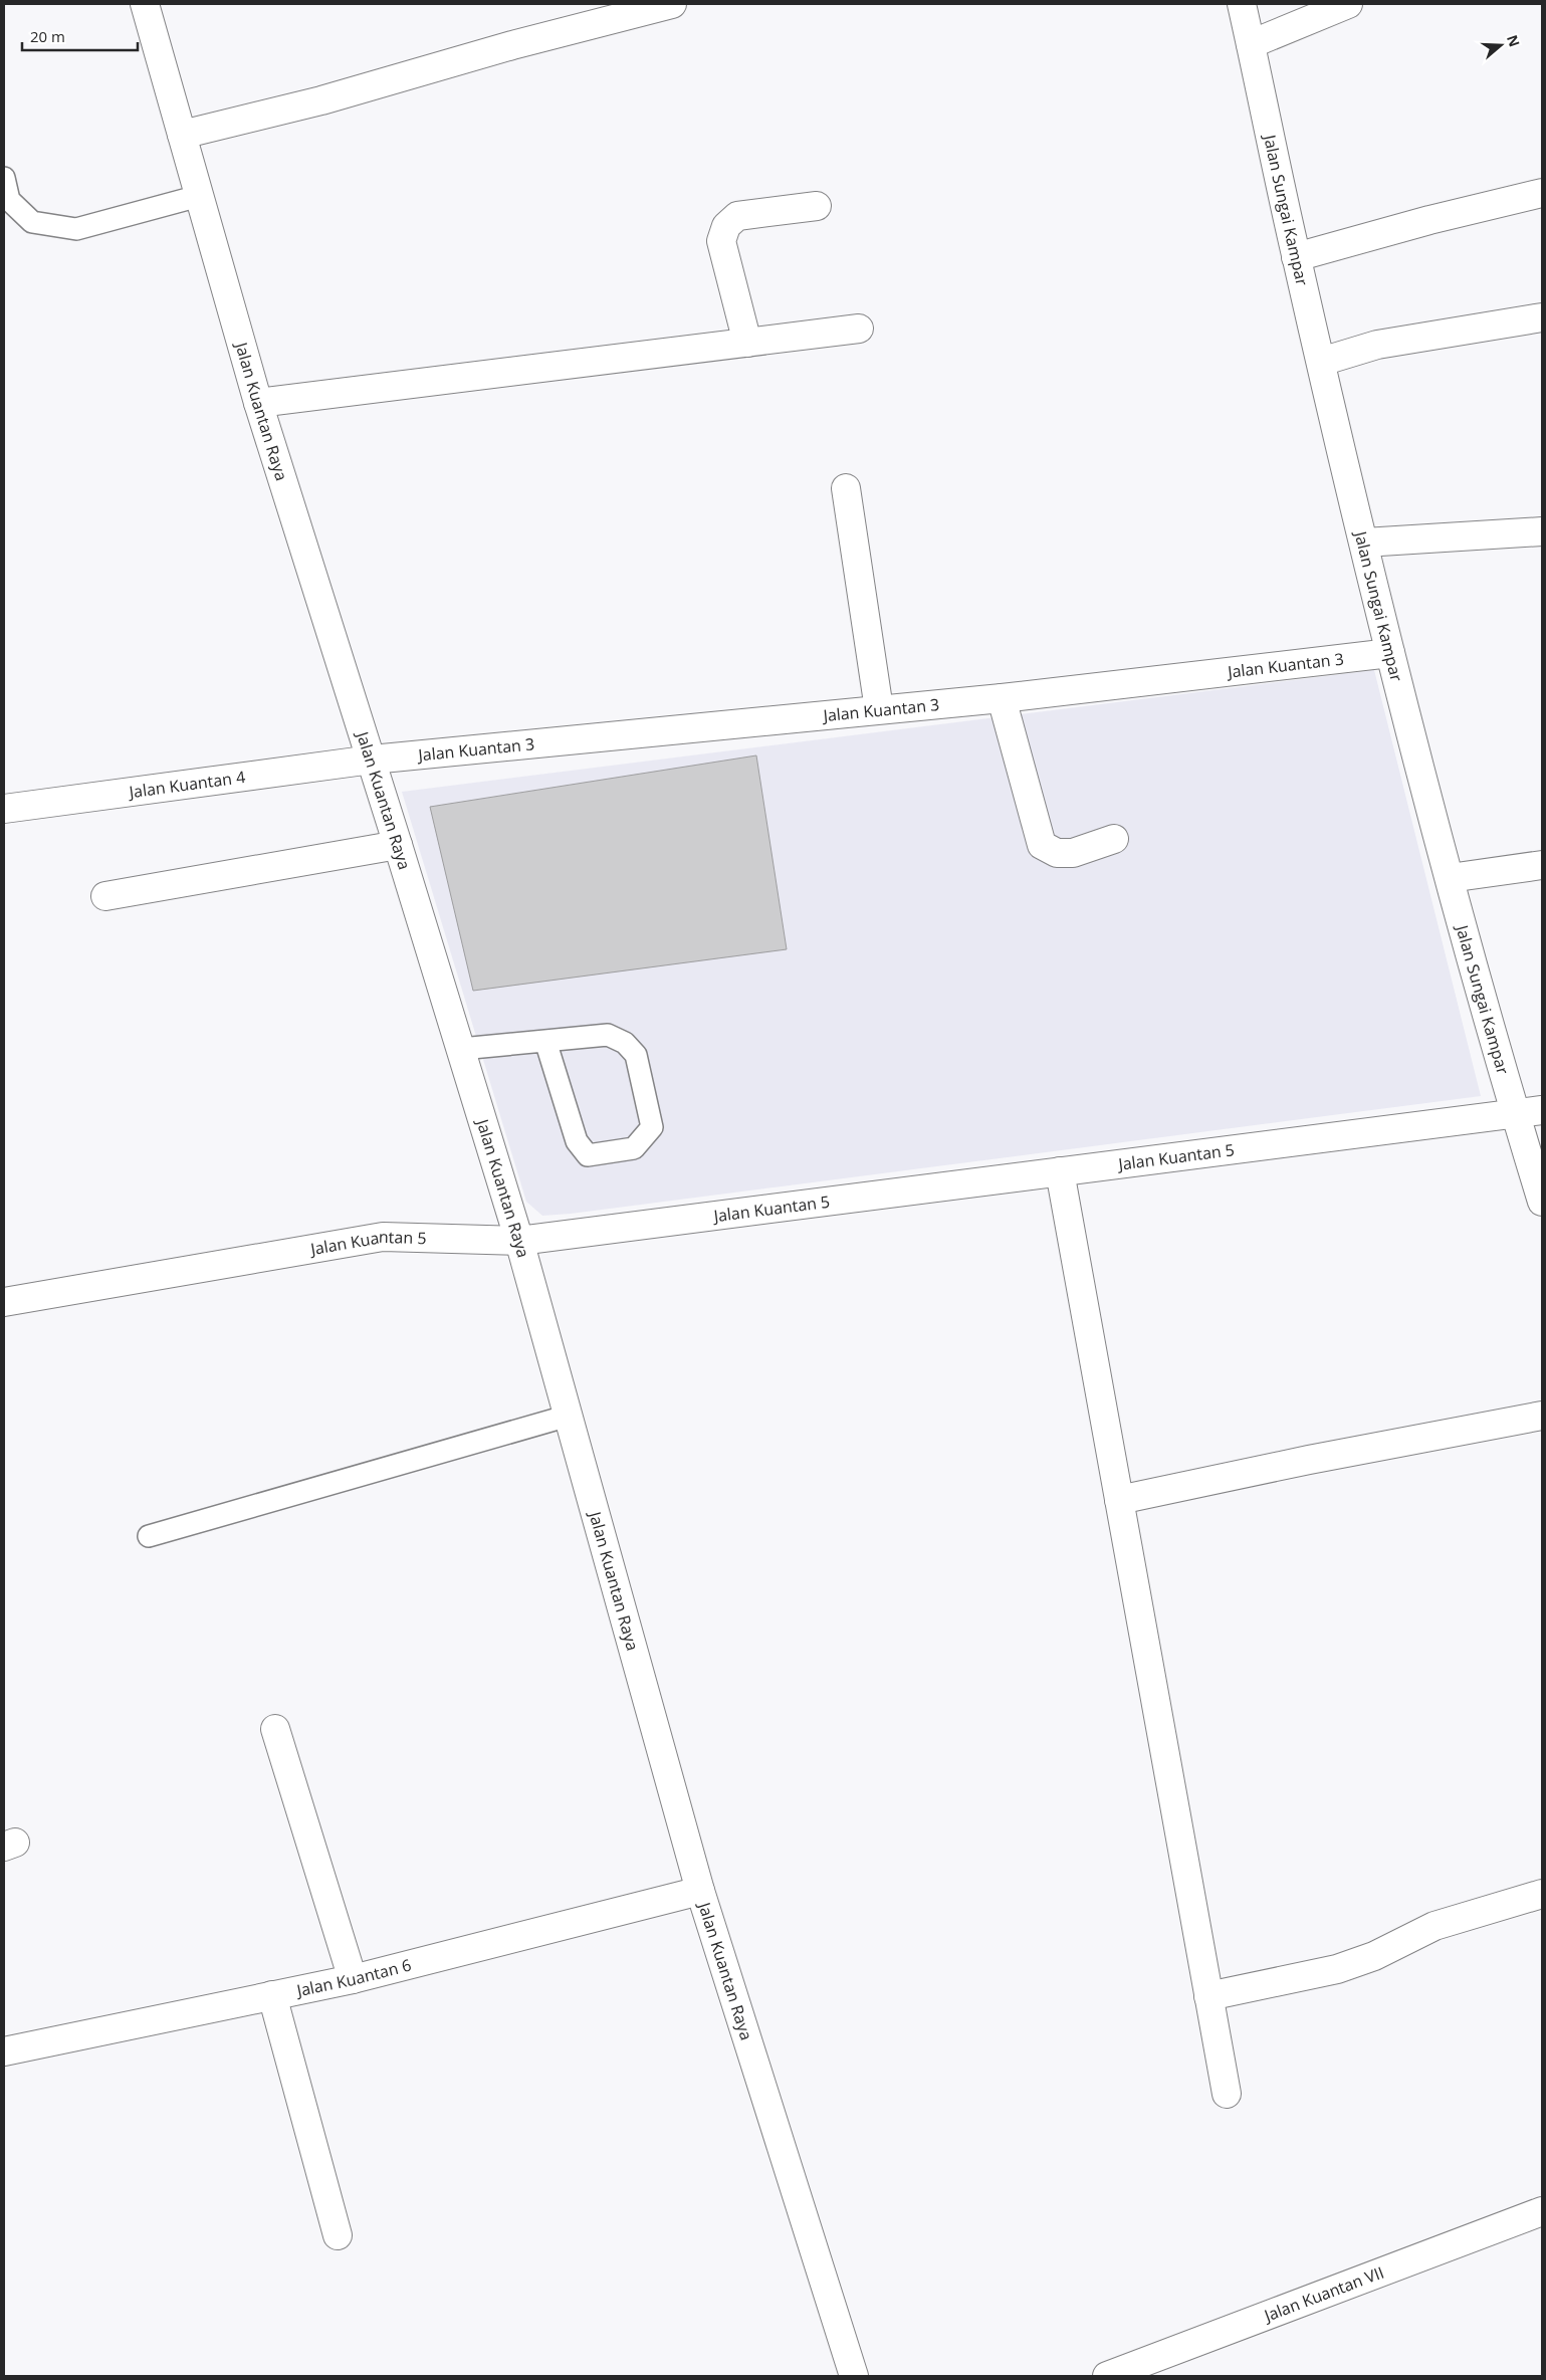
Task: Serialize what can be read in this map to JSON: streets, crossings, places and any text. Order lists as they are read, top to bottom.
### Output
{
  "streets": {
    "street": [
      "Jalan Sungai Kampar",
      "Jalan Kuantan Raya",
      "Jalan Kuantan 3",
      "Jalan Kuantan 4",
      "Jalan Kuantan 5",
      "Jalan Kuantan 6",
      "Jalan Kuantan VII"
    ]
  },
  "crossings": [
    ["Jalan Sungai Kampar", "Jalan Kuantan 3"],
    ["Jalan Sungai Kampar", "Jalan Kuantan 5"],
    ["Jalan Kuantan Raya", "Jalan Kuantan 3"],
    ["Jalan Kuantan Raya", "Jalan Kuantan 4"],
    ["Jalan Kuantan Raya", "Jalan Kuantan 5"],
    ["Jalan Kuantan Raya", "Jalan Kuantan 6"],
    ["Jalan Kuantan 3", "Jalan Kuantan 4"]
  ],
  "scale_bar": "20 m",
  "north": "right"
}
